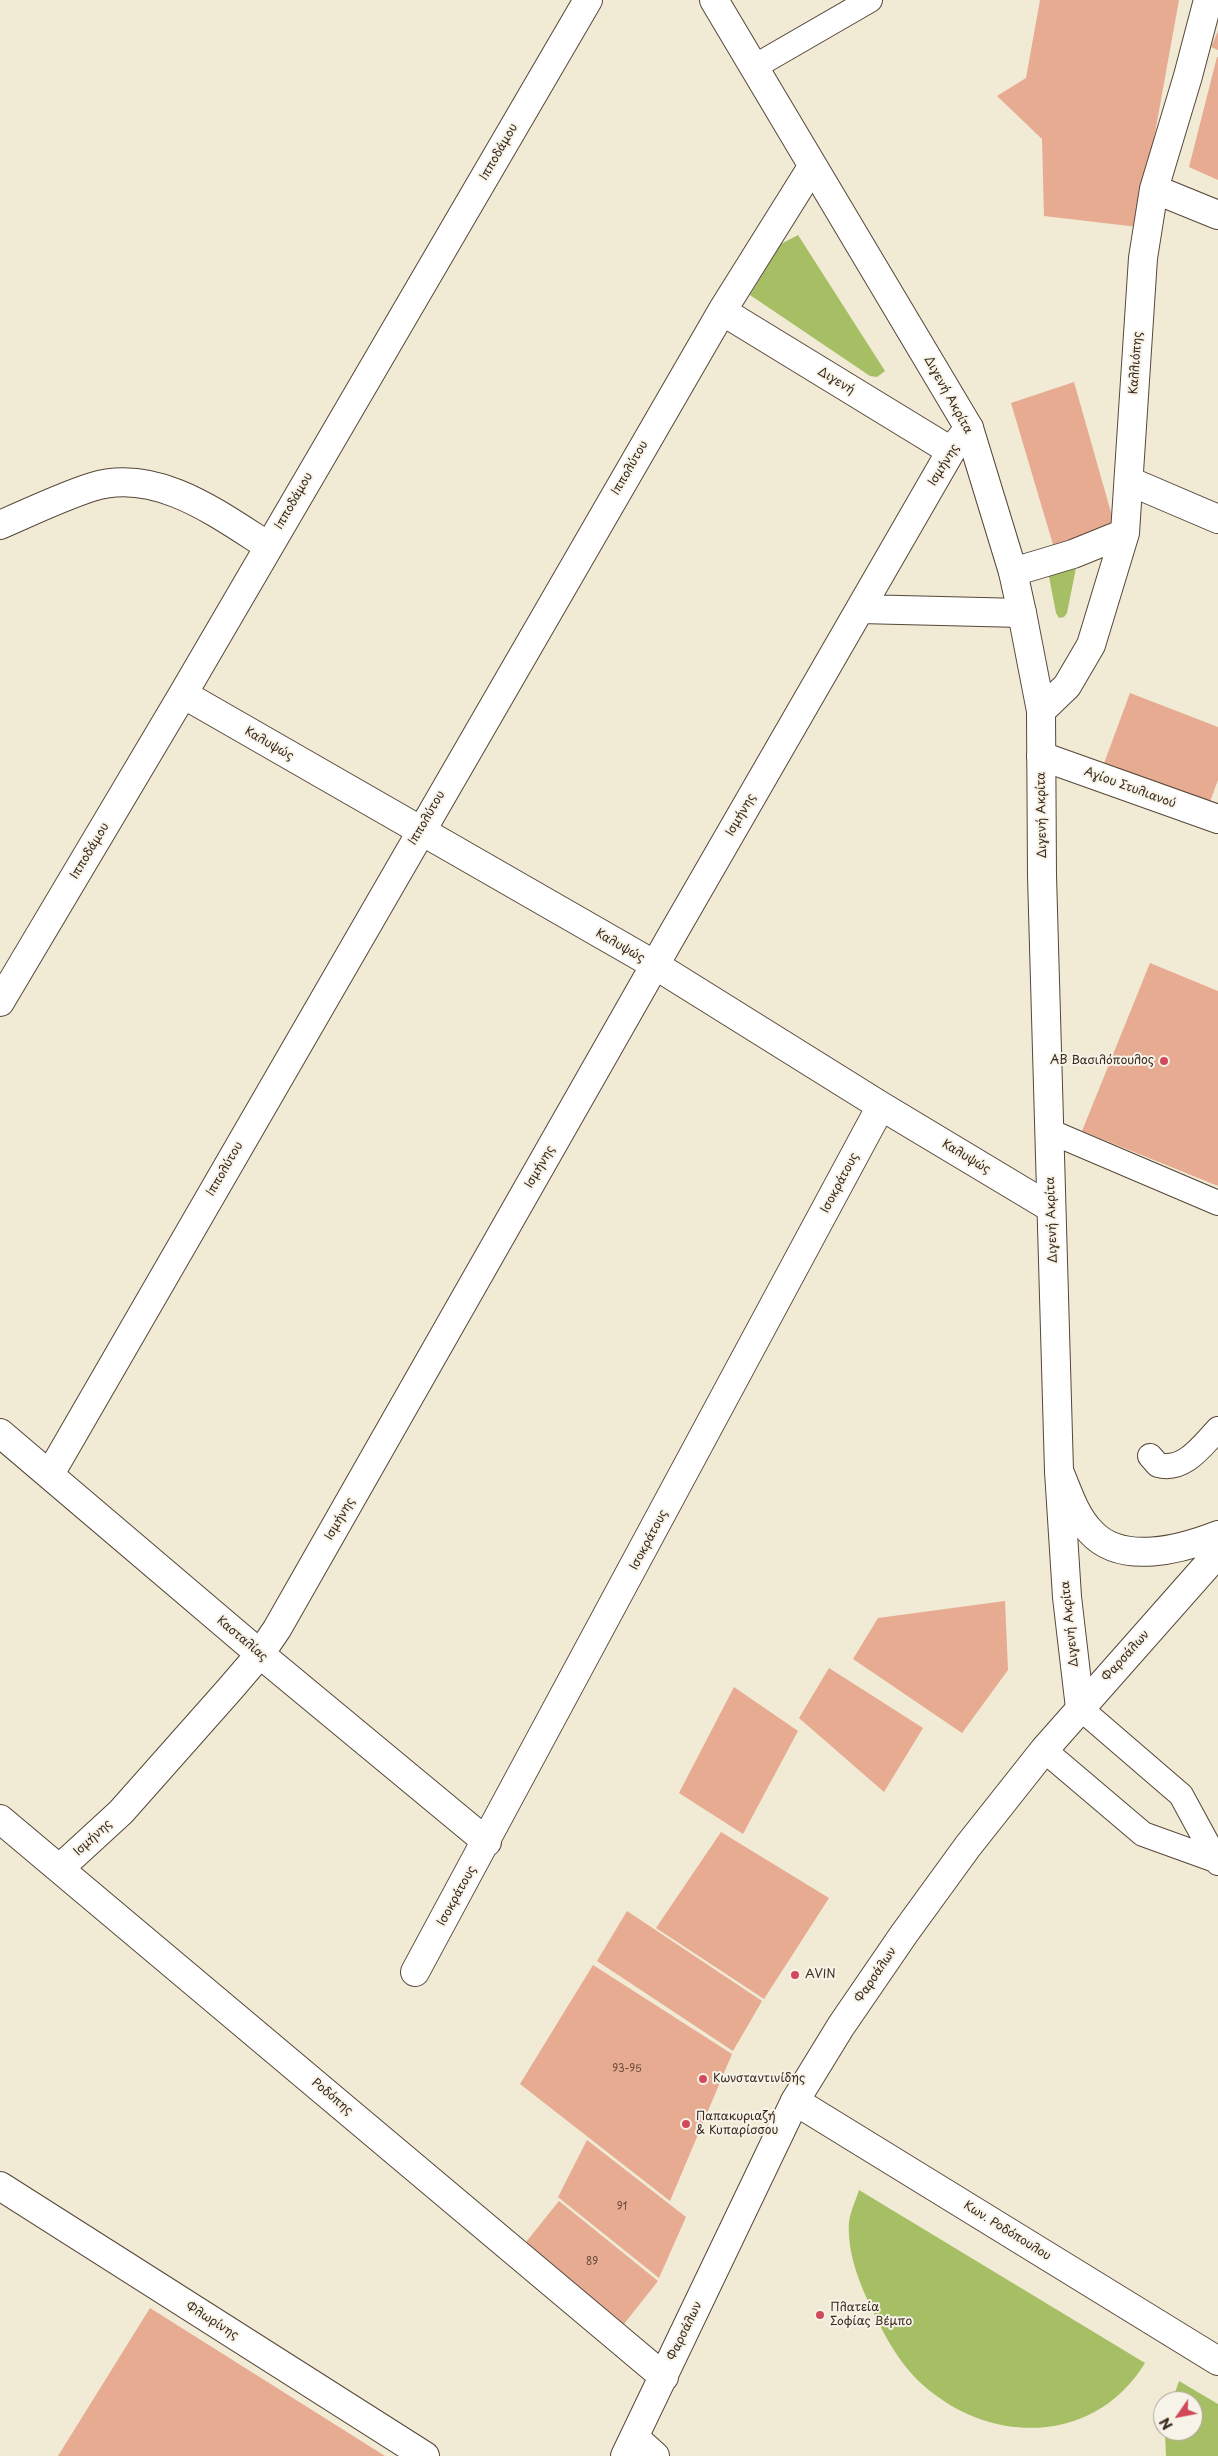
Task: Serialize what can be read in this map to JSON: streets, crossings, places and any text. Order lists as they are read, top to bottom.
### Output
{
  "streets": {
    "street": [
      "Ιπποδάμου",
      "Καλλιόπης",
      "Διγενή",
      "Διγενή Ακρίτα",
      "Ισμήνης",
      "Ιππολύτου",
      "Καλυψώς",
      "Αγίου Στυλιανού",
      "Ισοκράτους",
      "Κασταλίας",
      "Φαρσάλων",
      "Ροδόπης",
      "Κων. Ροδόπουλου",
      "Φλωρίνης"
    ]
  },
  "crossings": [
    ["Ιπποδάμου", "Καλυψώς"],
    ["Καλλιόπης", "Διγενή Ακρίτα"],
    ["Διγενή", "Ισμήνης"],
    ["Διγενή", "Ιππολύτου"],
    ["Διγενή Ακρίτα", "Ισμήνης"],
    ["Διγενή Ακρίτα", "Ιππολύτου"],
    ["Διγενή Ακρίτα", "Καλυψώς"],
    ["Διγενή Ακρίτα", "Αγίου Στυλιανού"],
    ["Διγενή Ακρίτα", "Φαρσάλων"],
    ["Ισμήνης", "Καλυψώς"],
    ["Ισμήνης", "Κασταλίας"],
    ["Ισμήνης", "Ροδόπης"],
    ["Ιππολύτου", "Καλυψώς"],
    ["Ιππολύτου", "Κασταλίας"],
    ["Καλυψώς", "Ισοκράτους"],
    ["Ισοκράτους", "Κασταλίας"],
    ["Φαρσάλων", "Ροδόπης"],
    ["Φαρσάλων", "Κων. Ροδόπουλου"]
  ],
  "places": [
    "ΑΒ Βασιλόπουλος",
    "AVIN",
    "Κωνσταντινίδης",
    "Παπακυριαζή & Κυπαρίσσου",
    "Πλατεία Σοφίας Βέμπο"
  ],
  "house_numbers": ["93-95", "91", "89"],
  "north": "bottom left"
}
